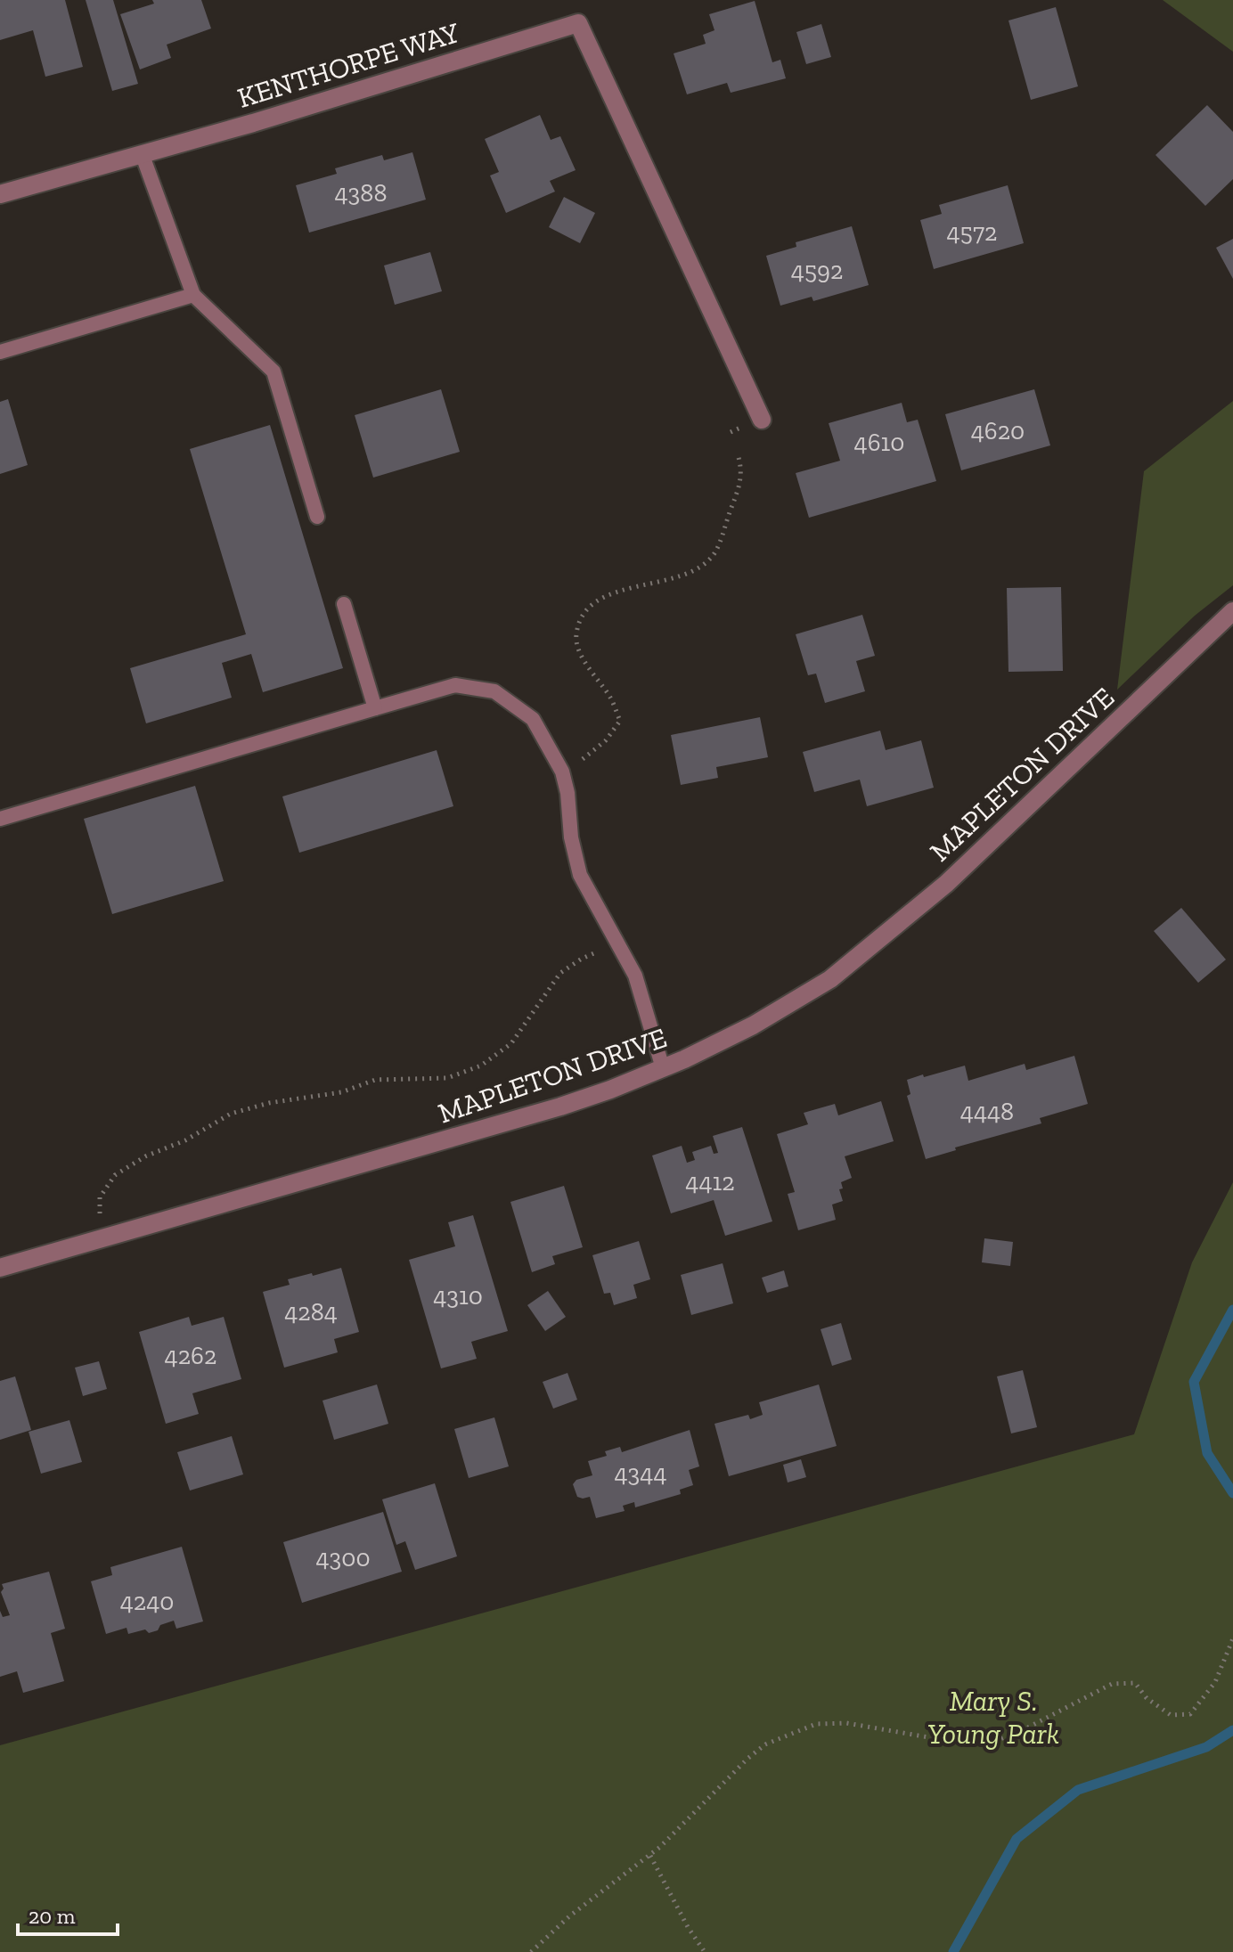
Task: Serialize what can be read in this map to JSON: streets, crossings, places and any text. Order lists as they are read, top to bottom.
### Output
{
  "streets": {
    "street": ["KENTHORPE WAY", "MAPLETON DRIVE"]
  },
  "parks": ["Mary S. Young Park"],
  "house_numbers": [
    "4388",
    "4572",
    "4592",
    "4620",
    "4610",
    "4448",
    "4412",
    "4310",
    "4284",
    "4262",
    "4344",
    "4300",
    "4240"
  ],
  "scale_bar": "20 m"
}
